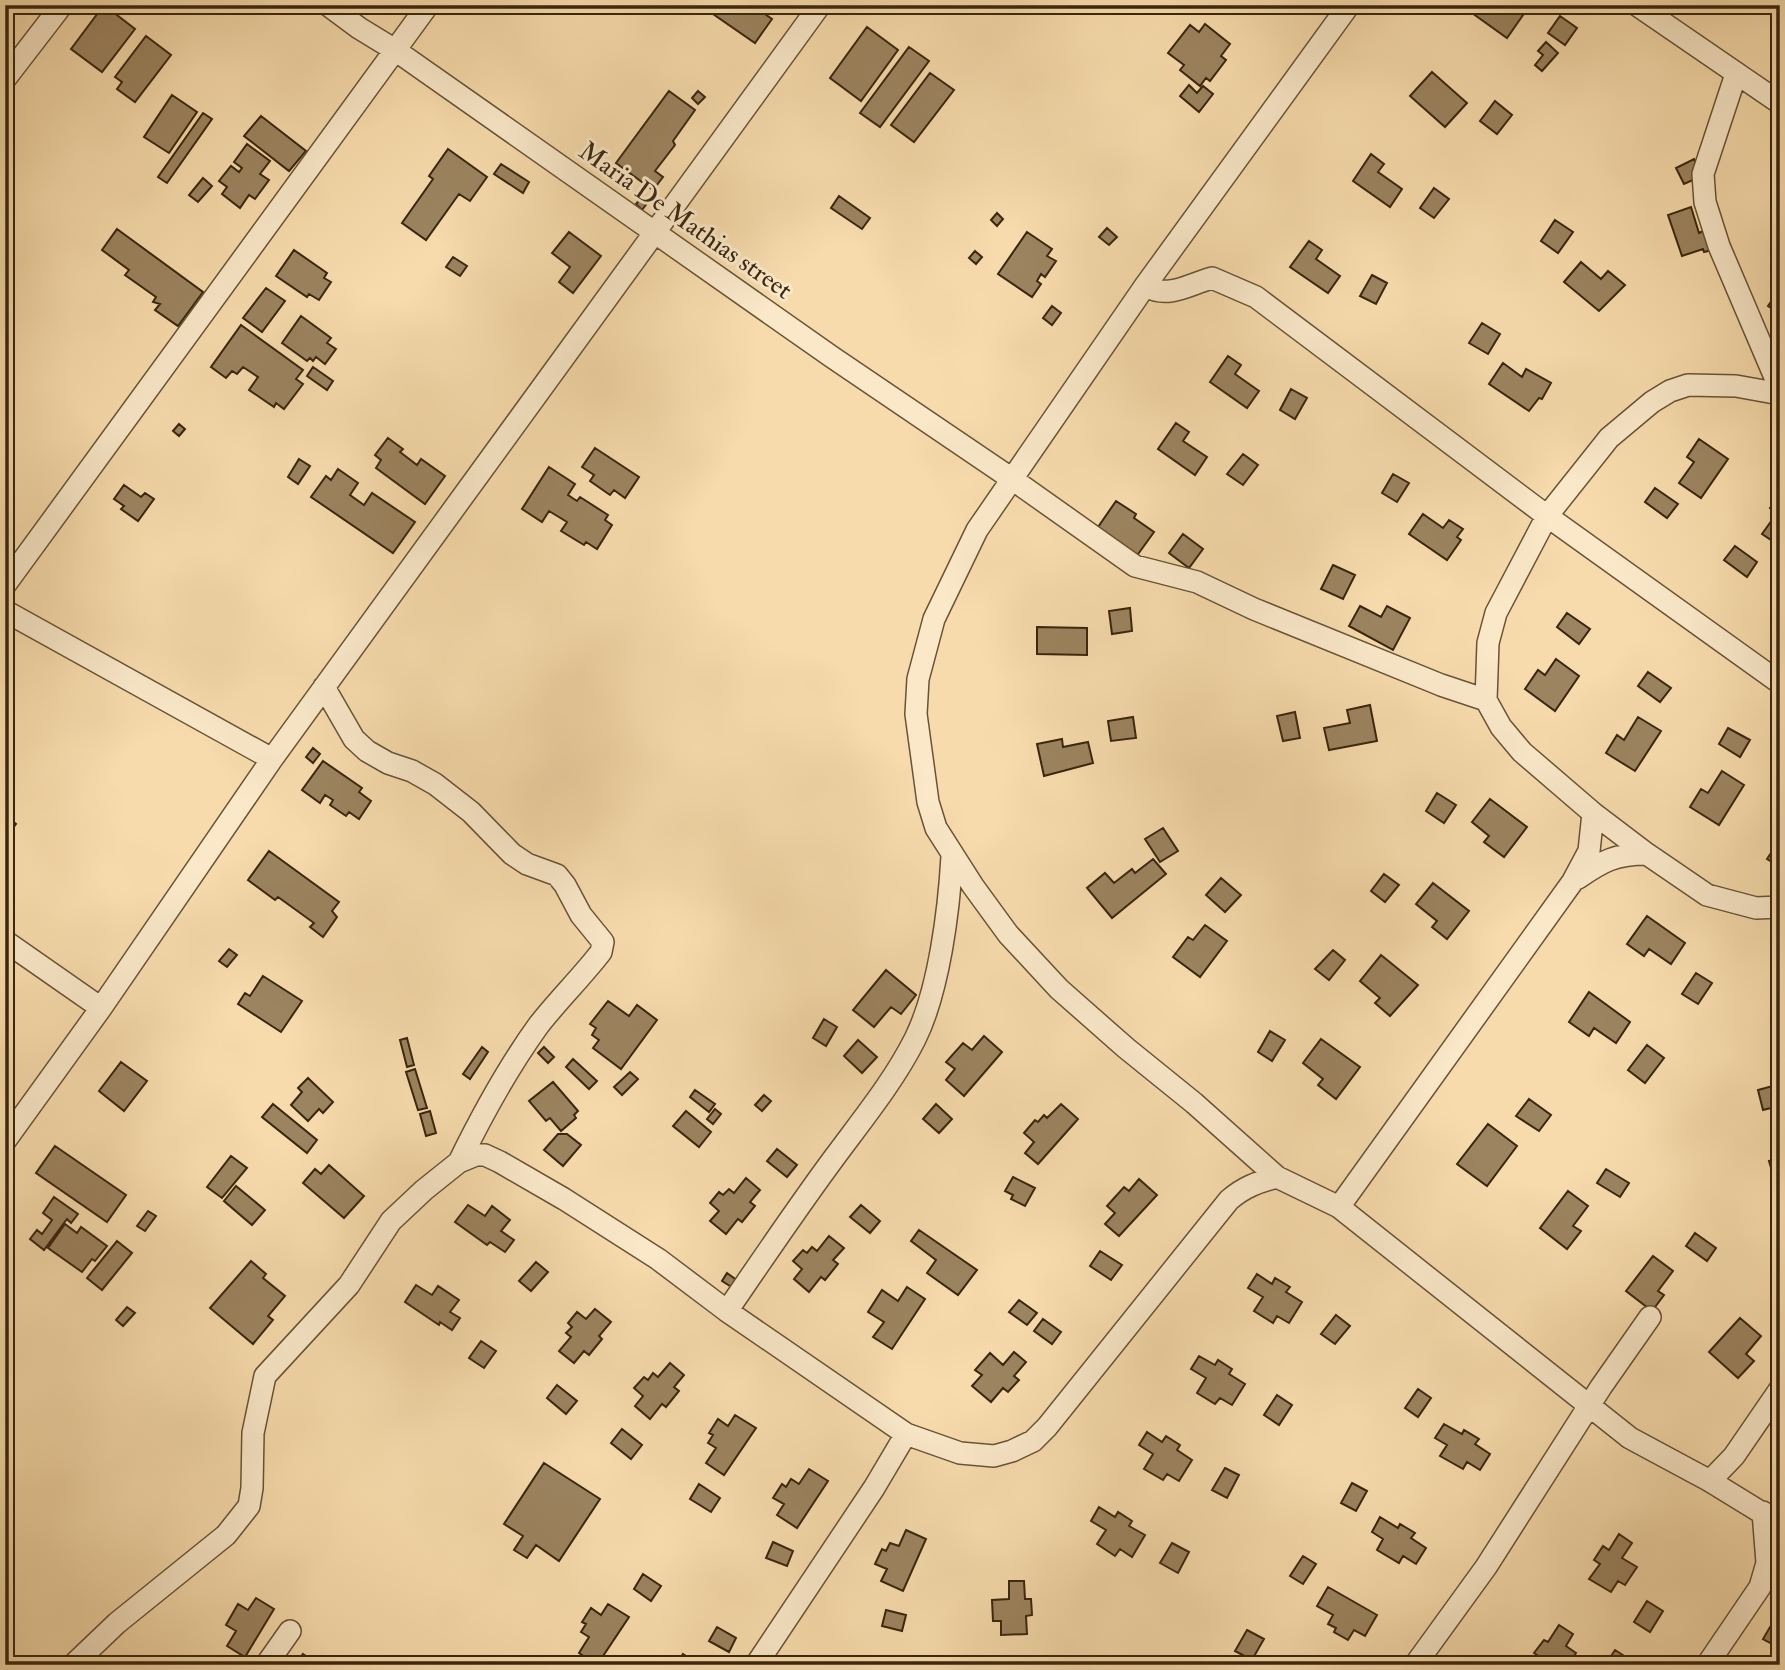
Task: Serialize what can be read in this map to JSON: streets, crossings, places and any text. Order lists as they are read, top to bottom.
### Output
{
  "streets": {
    "street": ["Maria De Mathias street"]
  }
}
